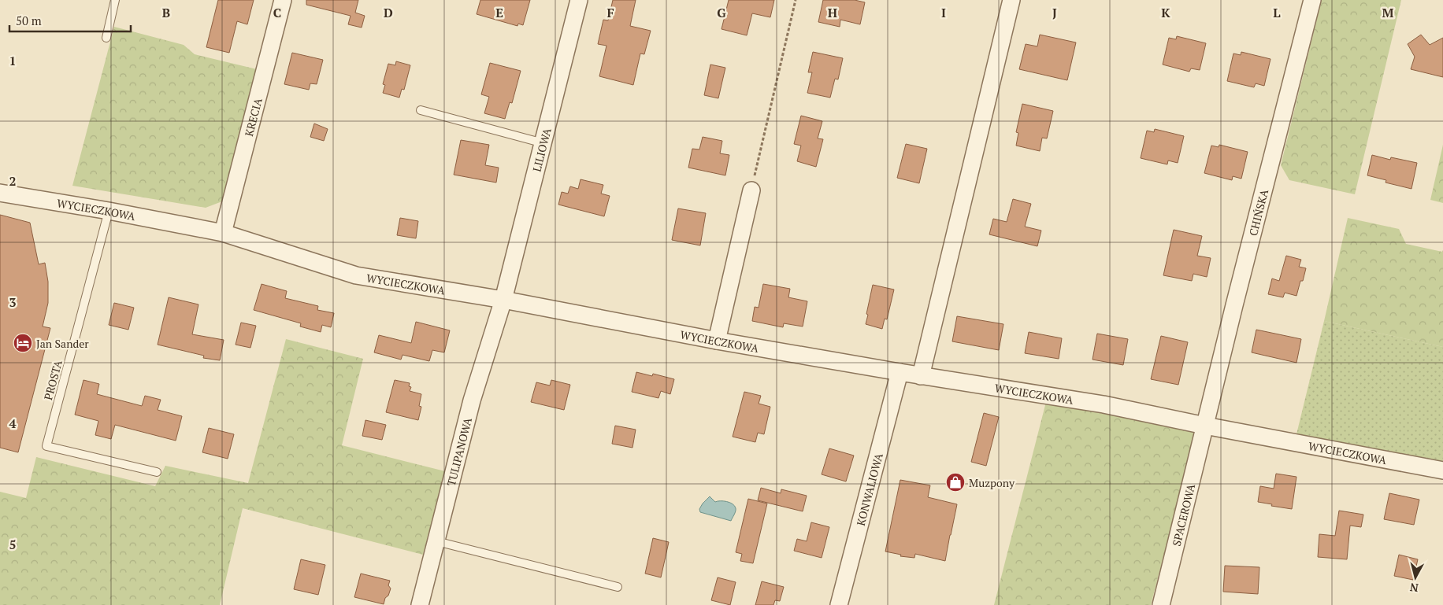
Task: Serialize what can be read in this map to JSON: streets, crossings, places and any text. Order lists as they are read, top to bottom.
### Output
{
  "streets": {
    "street": [
      "KRECIA",
      "LILIOWA",
      "WYCIECZKOWA",
      "CHIŃSKA",
      "TULIPANOWA",
      "KONWALIOWA",
      "SPACEROWA"
    ],
    "lane": ["PROSTA"]
  },
  "crossings": [
    ["KRECIA", "WYCIECZKOWA"],
    ["LILIOWA", "WYCIECZKOWA"],
    ["LILIOWA", "TULIPANOWA"],
    ["WYCIECZKOWA", "CHIŃSKA"],
    ["WYCIECZKOWA", "PROSTA"],
    ["WYCIECZKOWA", "TULIPANOWA"],
    ["WYCIECZKOWA", "KONWALIOWA"],
    ["WYCIECZKOWA", "SPACEROWA"],
    ["CHIŃSKA", "SPACEROWA"]
  ],
  "places": {
    "hotel": ["Jan Sander"],
    "shop": ["Muzpony"]
  },
  "scale_bar": "50 m",
  "north": "bottom",
  "grid": {
    "columns": [
      "B",
      "C",
      "D",
      "E",
      "F",
      "G",
      "H",
      "I",
      "J",
      "K",
      "L",
      "M"
    ],
    "rows": [
      "1",
      "2",
      "3",
      "4",
      "5"
    ]
  }
}
